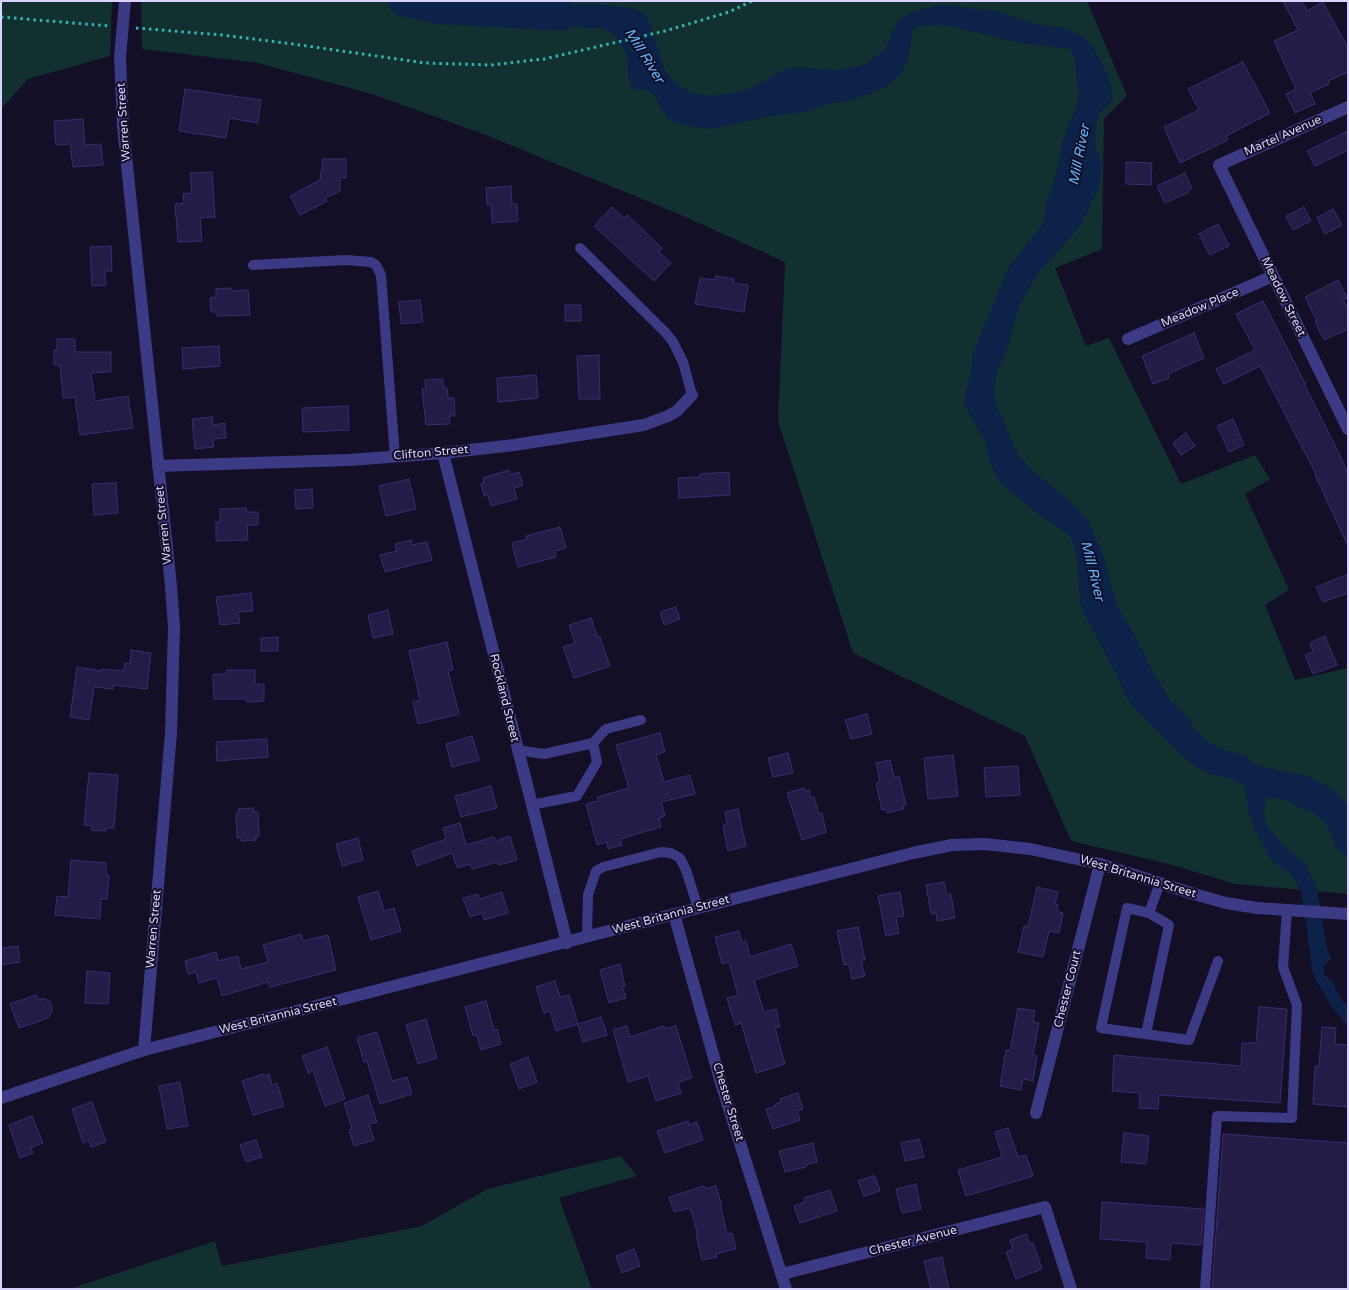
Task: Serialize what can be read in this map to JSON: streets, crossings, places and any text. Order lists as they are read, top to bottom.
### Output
{
  "streets": {
    "street": [
      "Warren Street",
      "Martel Avenue",
      "Meadow Street",
      "Meadow Place",
      "Clifton Street",
      "Rockland Street",
      "West Britannia Street",
      "Chester Court",
      "Chester Street",
      "Chester Avenue"
    ]
  },
  "crossings": [
    ["Warren Street", "Clifton Street"],
    ["Warren Street", "West Britannia Street"],
    ["Martel Avenue", "Meadow Street"],
    ["Meadow Street", "Meadow Place"],
    ["Clifton Street", "Rockland Street"],
    ["Rockland Street", "West Britannia Street"],
    ["West Britannia Street", "Chester Court"],
    ["West Britannia Street", "Chester Street"],
    ["Chester Street", "Chester Avenue"]
  ],
  "water": ["Mill River"]
}
